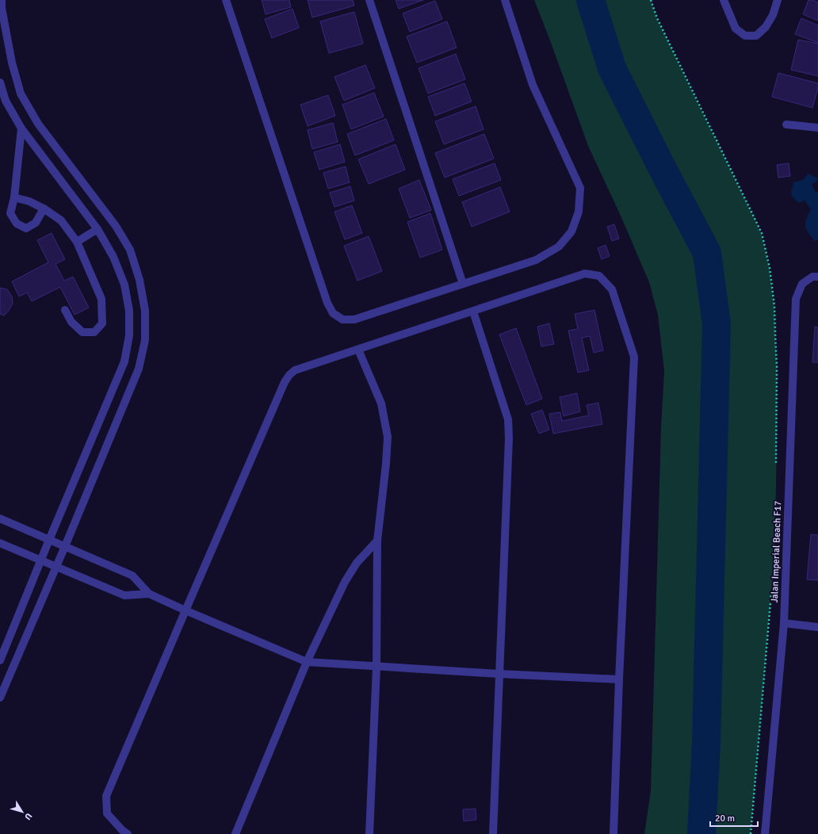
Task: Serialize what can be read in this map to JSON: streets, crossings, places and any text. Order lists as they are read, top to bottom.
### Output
{
  "streets": {
    "street": ["Jalan Imperial Beach F17"]
  },
  "scale_bar": "20 m",
  "north": "bottom right"
}
